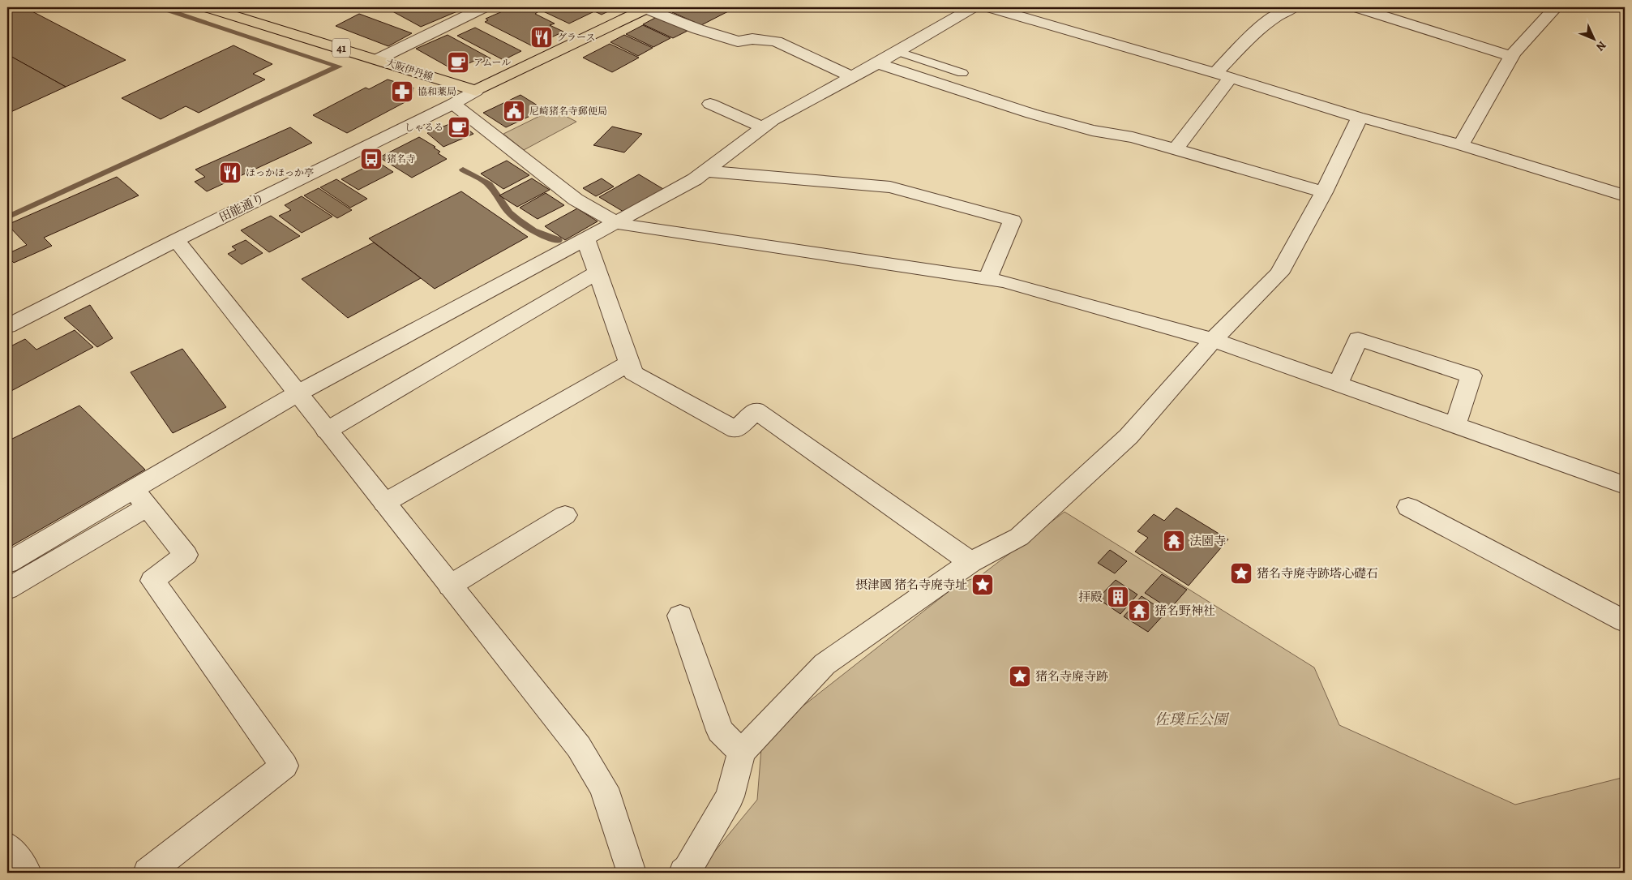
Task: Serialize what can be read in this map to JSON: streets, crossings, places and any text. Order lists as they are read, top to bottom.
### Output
{
  "streets": {
    "main road": ["41", "大阪伊丹線"],
    "street": ["田能通り"]
  },
  "crossings": [
    ["大阪伊丹線", "田能通り"]
  ],
  "parks": ["佐璞丘公園"],
  "places": {
    "restaurant": ["グラース", "ほっかほっか亭"],
    "cafe": ["アムール", "しゃるる"],
    "pharmacy": ["協和薬局"],
    "public building": ["尼崎猪名寺郵便局"],
    "bus stop": ["猪名寺"],
    "temple": ["法園寺", "猪名野神社"],
    "place": ["猪名寺廃寺跡塔心礎石", "摂津國 猪名寺廃寺址", "猪名寺廃寺跡"],
    "building": ["拝殿"]
  },
  "north": "bottom right"
}
